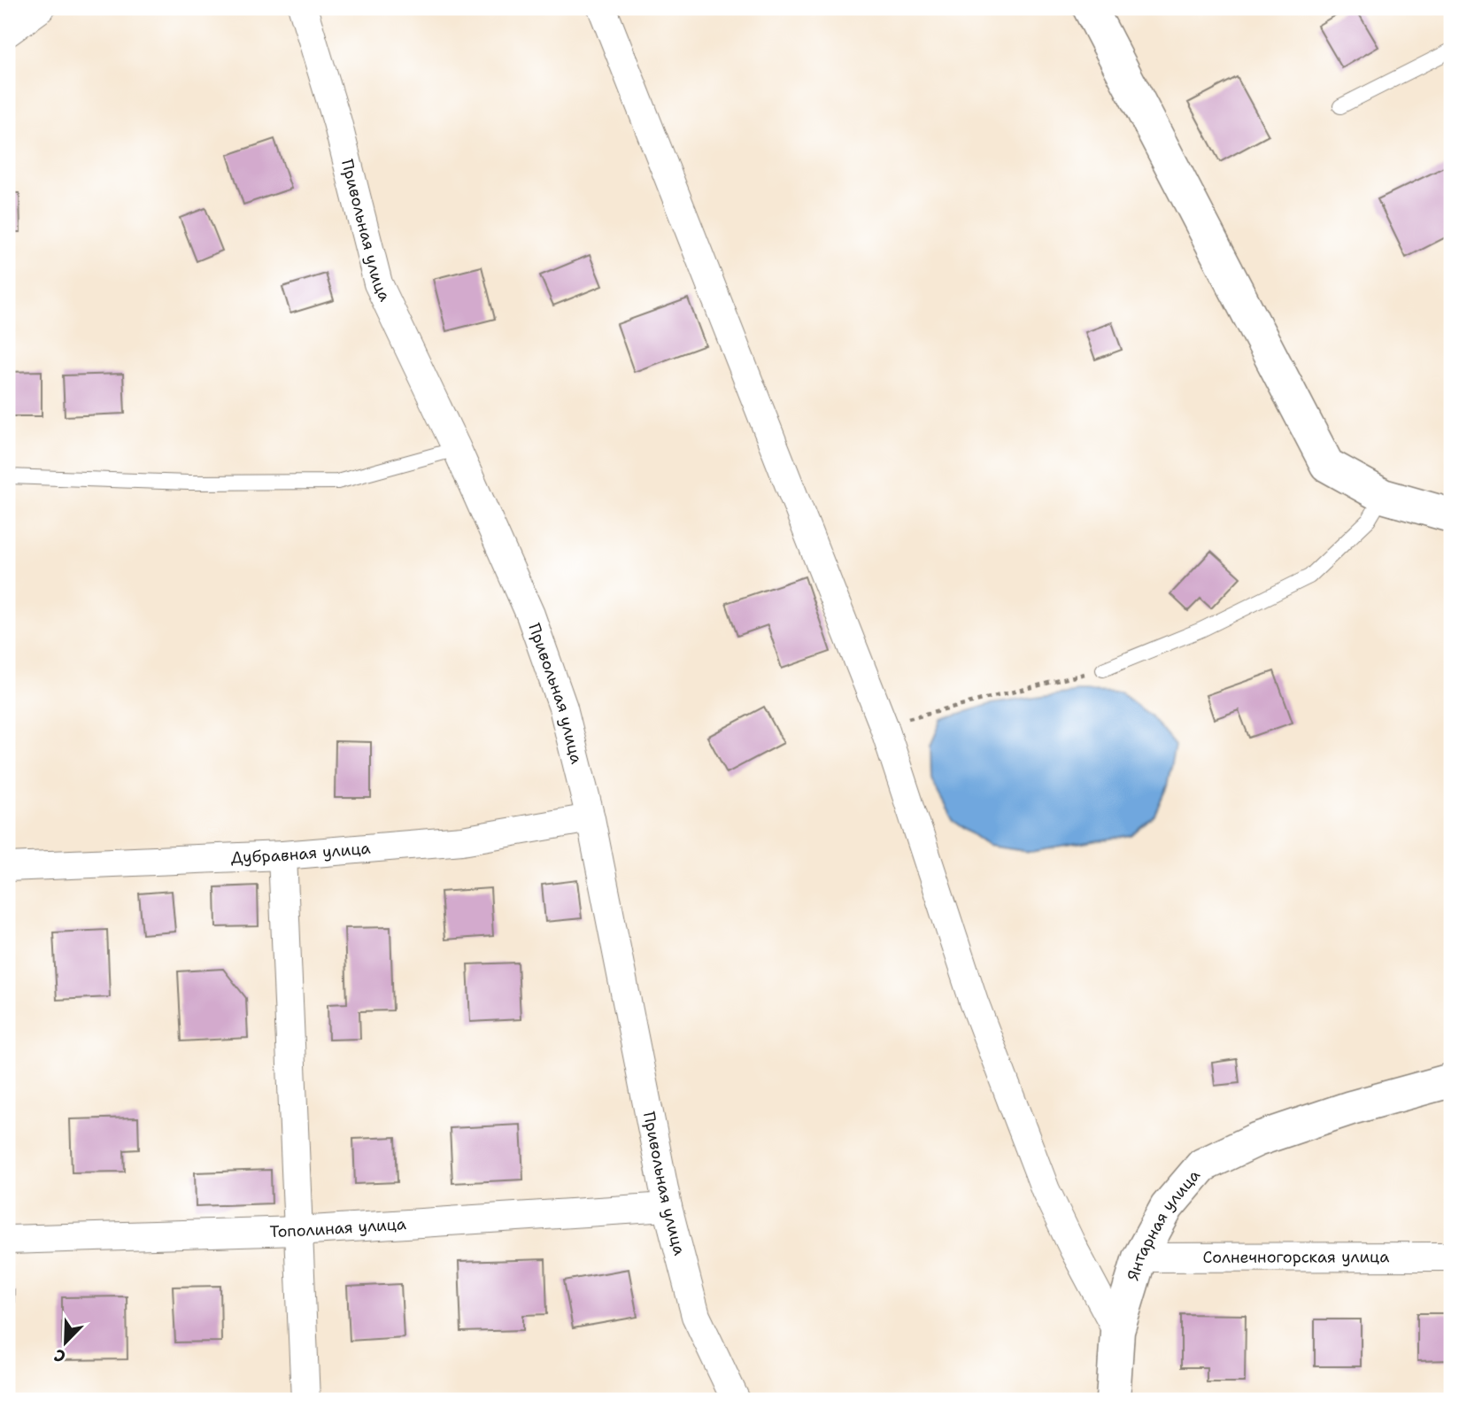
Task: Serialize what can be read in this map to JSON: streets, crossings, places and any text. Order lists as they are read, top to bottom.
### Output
{
  "streets": {
    "street": [
      "Привольная улица",
      "Дубравная улица",
      "Янтарная улица",
      "Тополиная улица",
      "Солнечногорская улица"
    ]
  },
  "crossings": [
    ["Привольная улица", "Дубравная улица"],
    ["Привольная улица", "Тополиная улица"],
    ["Янтарная улица", "Солнечногорская улица"]
  ],
  "north": "bottom left"
}
